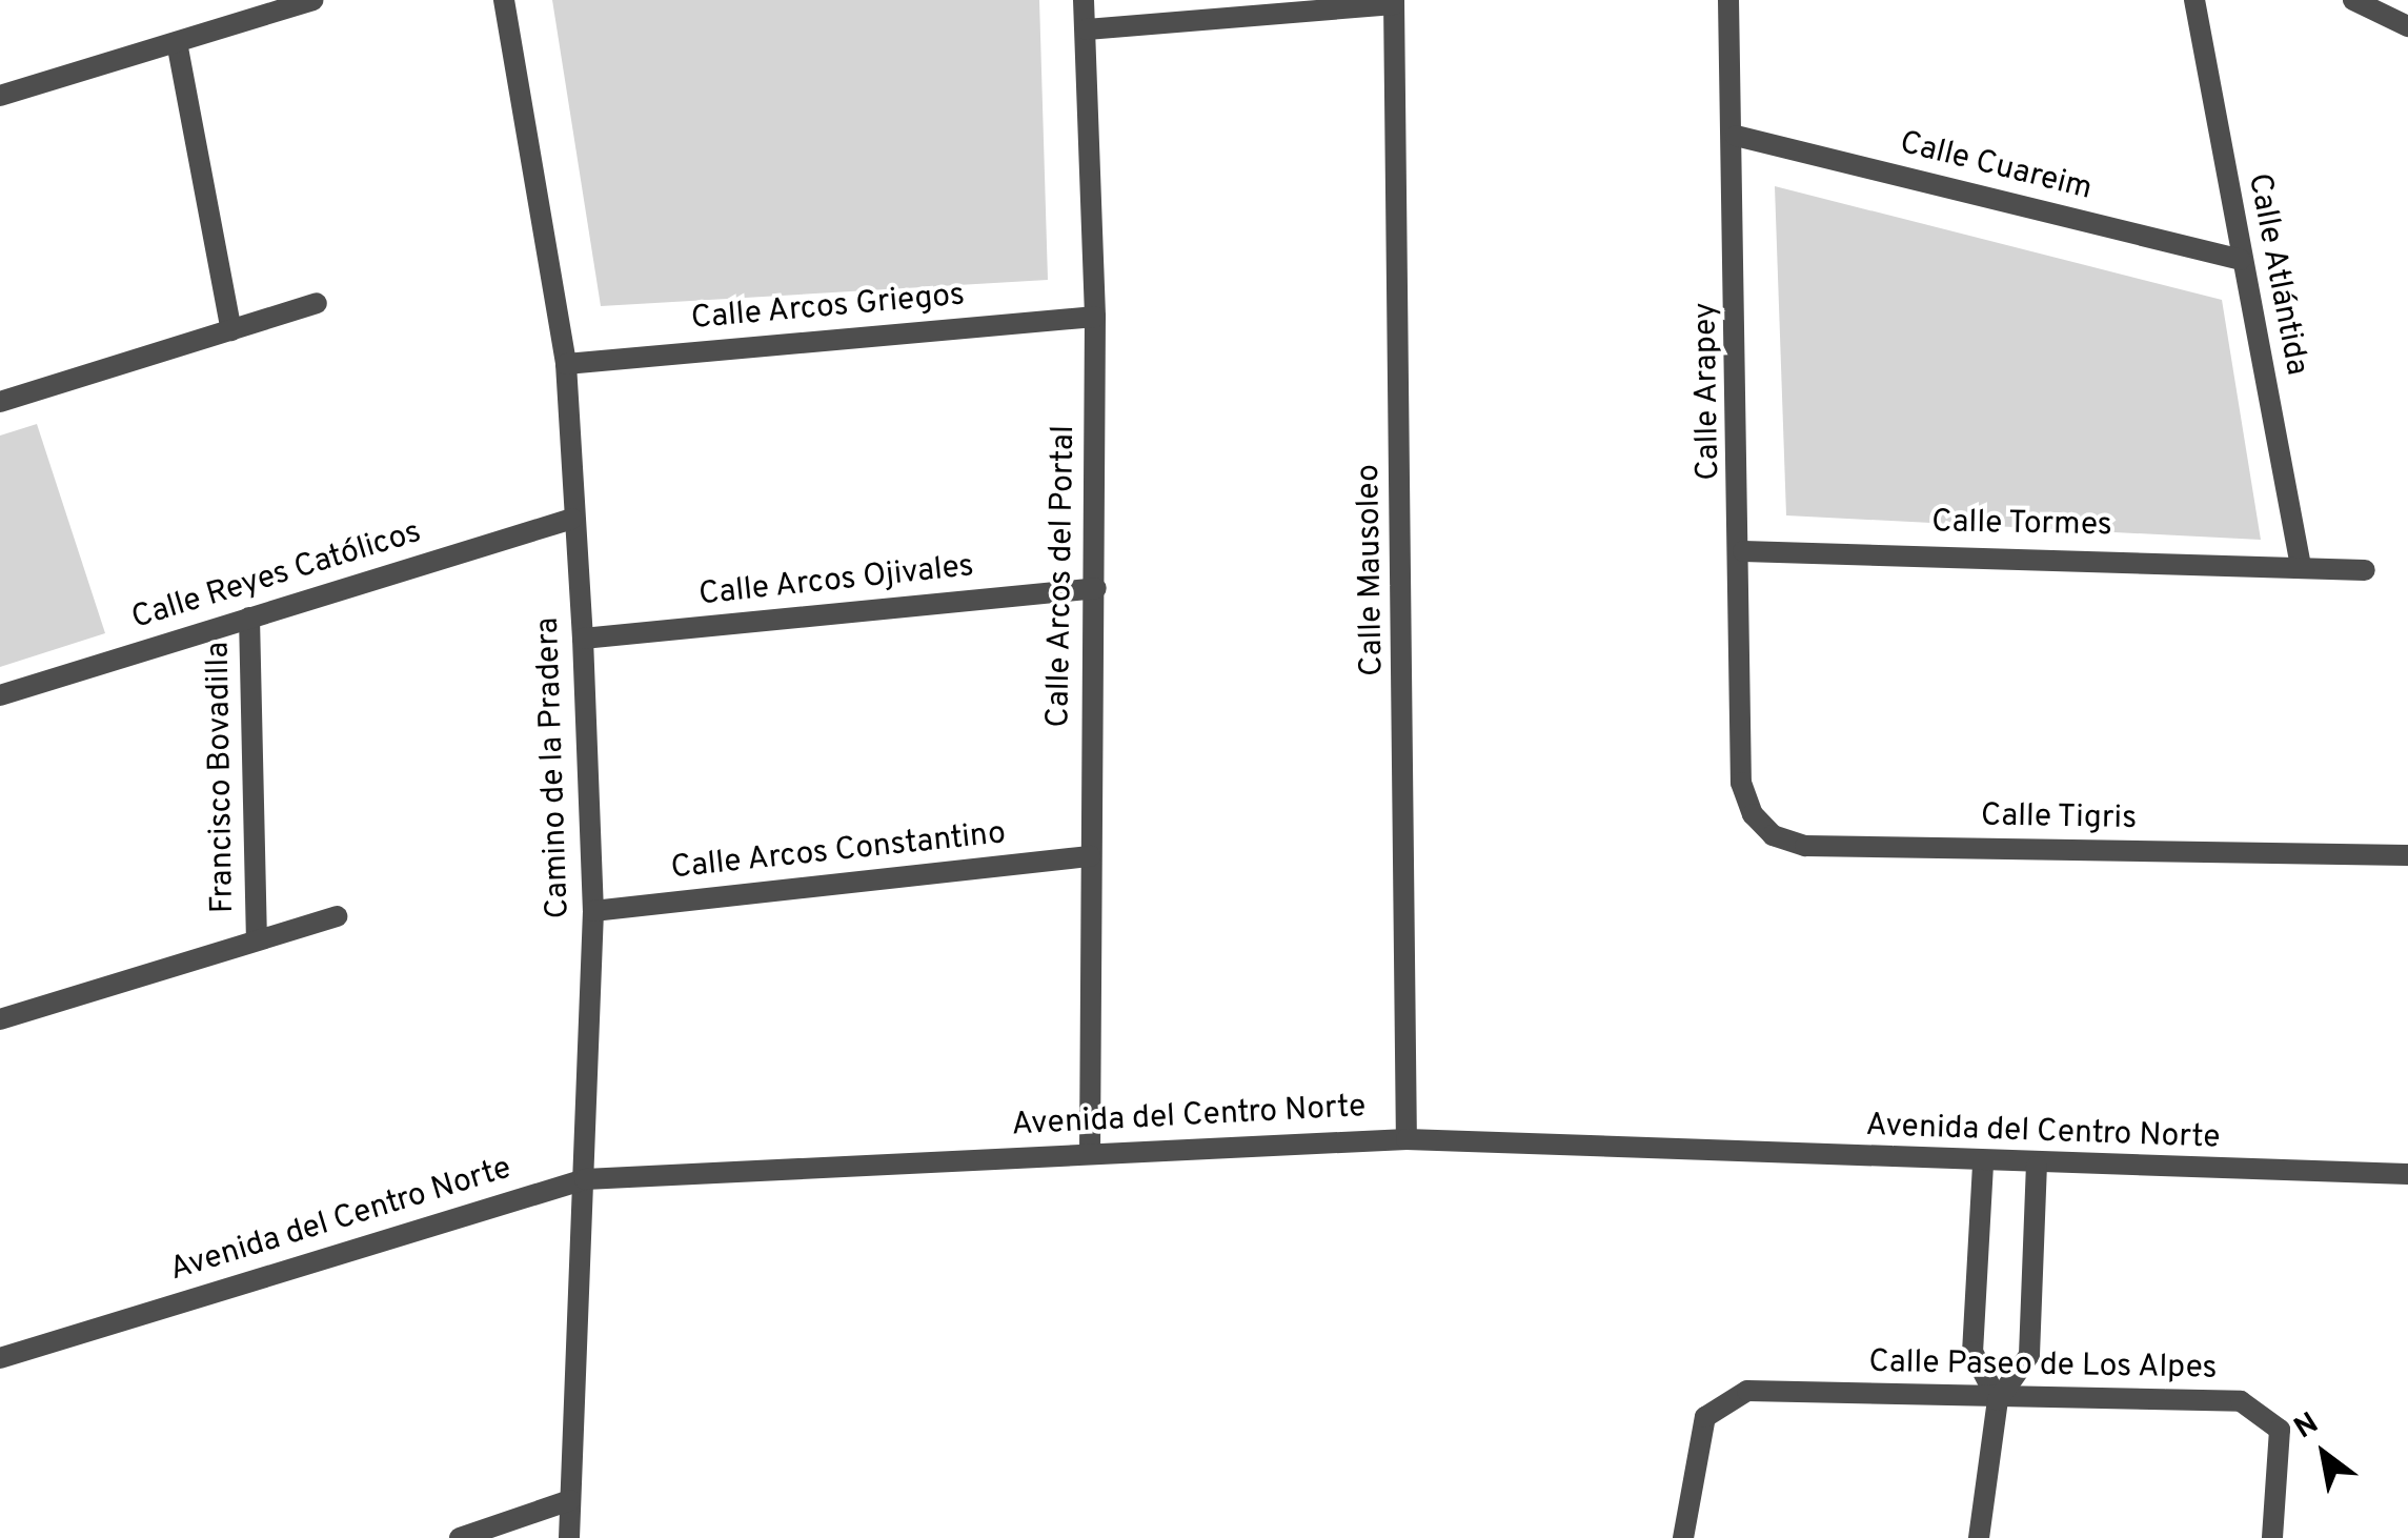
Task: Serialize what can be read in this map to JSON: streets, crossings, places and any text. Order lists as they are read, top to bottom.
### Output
{
  "streets": {
    "street": [
      "Calle Cuareim",
      "Calle Atlántida",
      "Calle Arcos Griegos",
      "Calle Arapey",
      "Calle Tormes",
      "Calle Mausoleo",
      "Calle Reyes Católicos",
      "Calle Arcos del Portal",
      "Calle Arcos Ojivales",
      "Camino de la Pradera",
      "Francisco Bovadilla",
      "Calle Tigris",
      "Calle Arcos Constantino",
      "Avenida del Centro Norte",
      "Calle Paseo de Los Alpes"
    ]
  },
  "crossings": [
    ["Calle Cuareim", "Calle Atlántida"],
    ["Calle Cuareim", "Calle Arapey"],
    ["Calle Atlántida", "Calle Tormes"],
    ["Calle Arcos Griegos", "Calle Arcos del Portal"],
    ["Calle Arcos Griegos", "Camino de la Pradera"],
    ["Calle Arapey", "Calle Tormes"],
    ["Calle Arapey", "Calle Tigris"],
    ["Calle Mausoleo", "Avenida del Centro Norte"],
    ["Calle Reyes Católicos", "Camino de la Pradera"],
    ["Calle Reyes Católicos", "Francisco Bovadilla"],
    ["Calle Arcos del Portal", "Calle Arcos Ojivales"],
    ["Calle Arcos del Portal", "Calle Arcos Constantino"],
    ["Calle Arcos del Portal", "Avenida del Centro Norte"],
    ["Calle Arcos Ojivales", "Camino de la Pradera"],
    ["Camino de la Pradera", "Calle Arcos Constantino"],
    ["Camino de la Pradera", "Avenida del Centro Norte"]
  ],
  "north": "top left"
}
